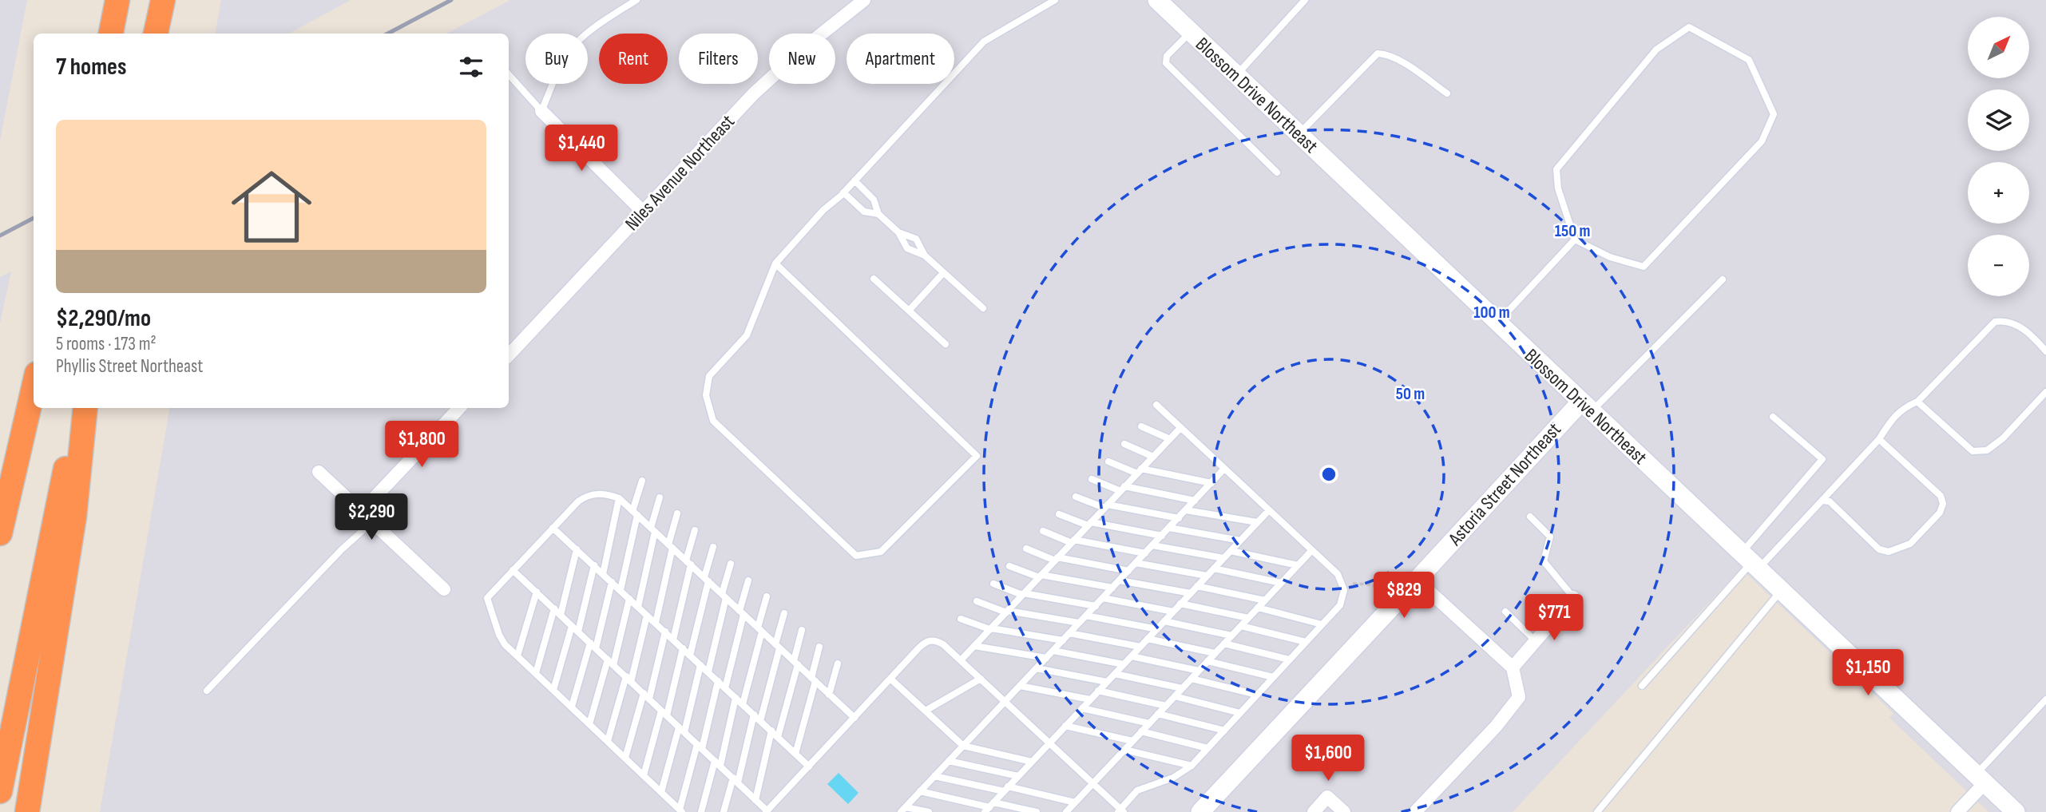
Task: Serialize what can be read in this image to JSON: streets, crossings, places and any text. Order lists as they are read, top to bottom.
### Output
{
  "streets": {
    "street": ["Blossom Drive Northeast", "Niles Avenue Northeast", "Astoria Street Northeast"]
  },
  "crossings": [
    ["Blossom Drive Northeast", "Astoria Street Northeast"]
  ],
  "north": "top right",
  "page": {
    "map_buttons": ["+", "−"],
    "chip": [
      "Buy",
      "Rent",
      "Filters",
      "New",
      "Apartment"
    ],
    "heading": "7 homes",
    "list": [
      {
        "name": "$2,290/mo",
        "note": "5 rooms · 173 m² · Phyllis Street Northeast"
      }
    ],
    "price": [
      "$1,440",
      "$1,800",
      "$2,290",
      "$829",
      "$771",
      "$1,150",
      "$1,600"
    ]
  },
  "rings": ["150 m", "100 m", "50 m"]
}
